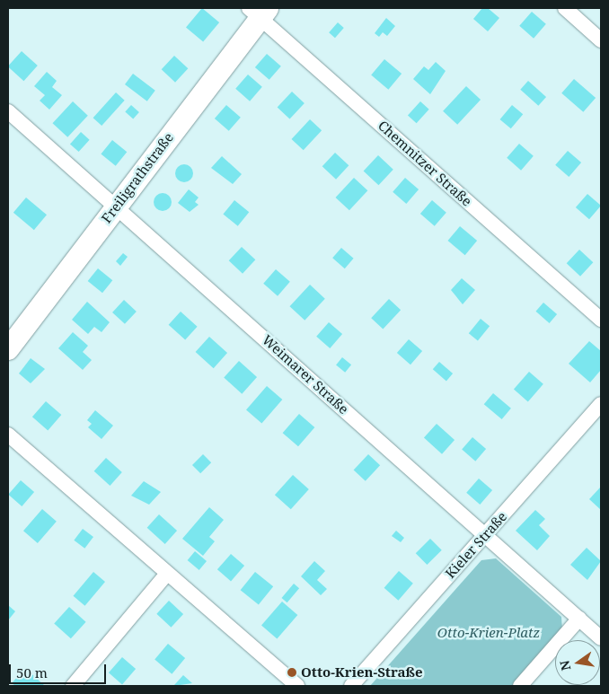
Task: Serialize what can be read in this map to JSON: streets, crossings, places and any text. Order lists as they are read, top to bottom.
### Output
{
  "streets": {
    "street": [
      "Chemnitzer Straße",
      "Freiligrathstraße",
      "Weimarer Straße",
      "Kieler Straße"
    ]
  },
  "crossings": [
    ["Chemnitzer Straße", "Freiligrathstraße"],
    ["Freiligrathstraße", "Weimarer Straße"],
    ["Weimarer Straße", "Kieler Straße"]
  ],
  "parks": ["Otto-Krien-Platz"],
  "places": ["Otto-Krien-Straße"],
  "scale_bar": "50 m",
  "north": "left"
}
